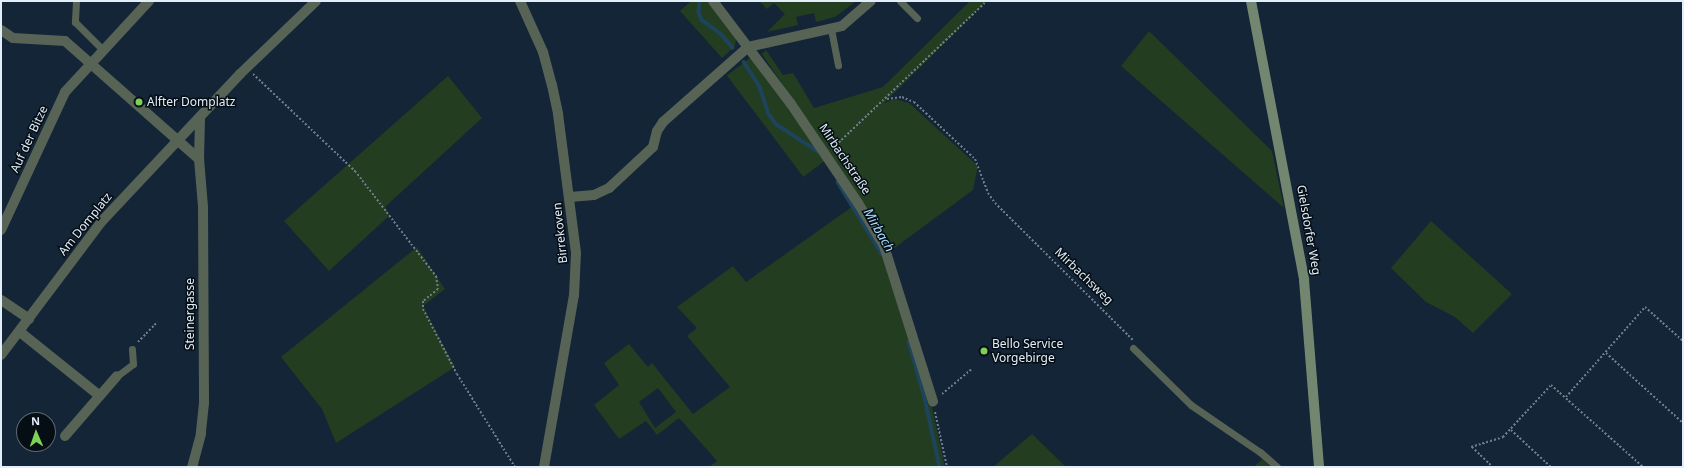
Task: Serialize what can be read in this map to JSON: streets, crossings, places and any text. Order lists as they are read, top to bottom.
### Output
{
  "streets": {
    "street": [
      "Auf der Bitze",
      "Mirbachstraße",
      "Am Domplatz",
      "Gielsdorfer Weg",
      "Birrekoven",
      "Steinergasse"
    ],
    "path": ["Mirbachsweg"]
  },
  "water": ["Mirbach"],
  "places": ["Alfter Domplatz", "Bello Service Vorgebirge"],
  "north": "top"
}
